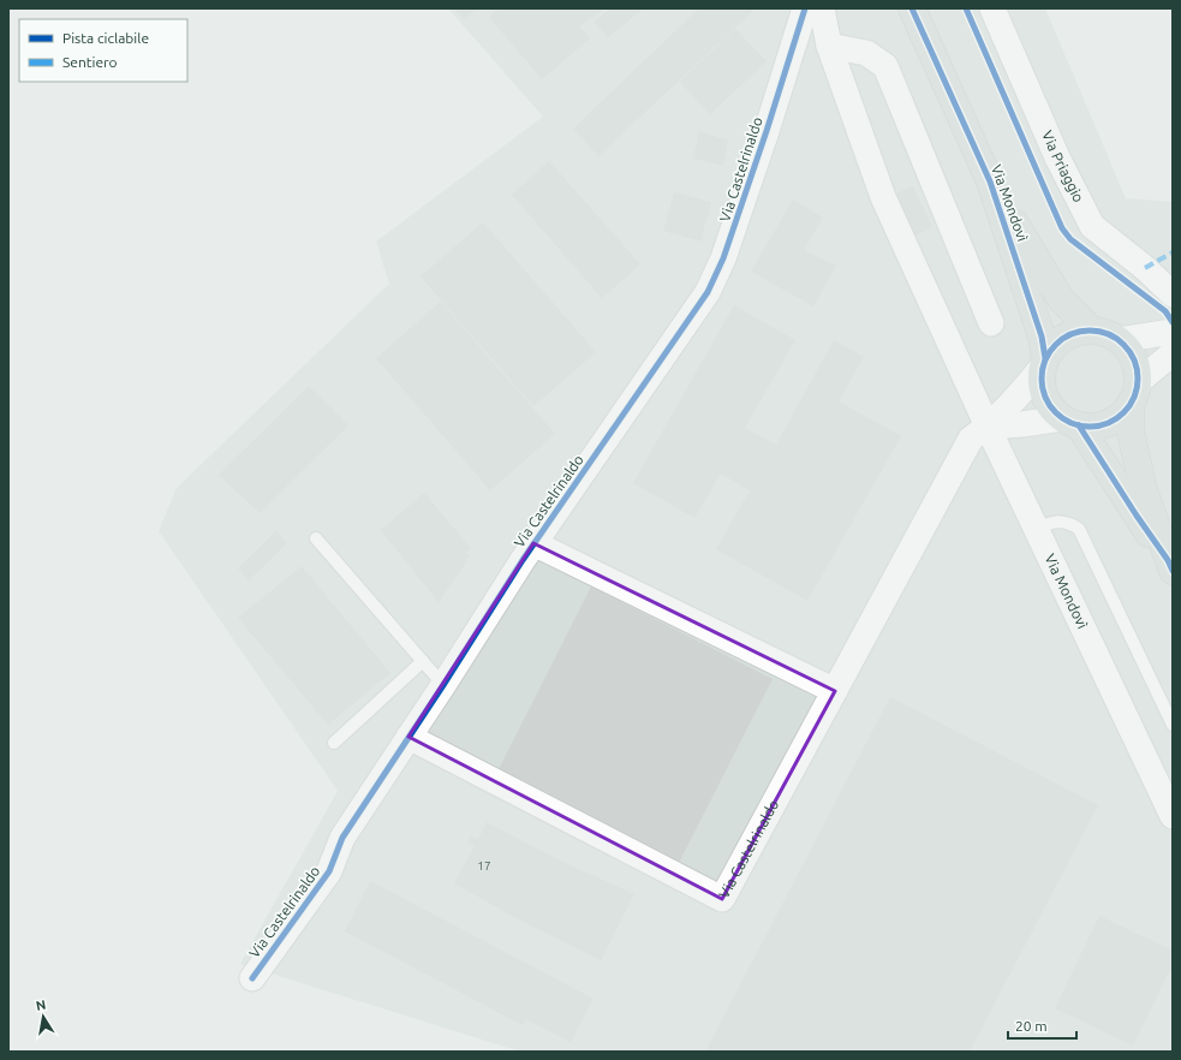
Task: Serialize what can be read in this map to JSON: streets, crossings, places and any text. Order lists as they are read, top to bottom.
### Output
{
  "streets": {
    "main road": ["Via Mondovì"],
    "street": ["Via Priaggio", "Via Castelrinaldo"]
  },
  "crossings": [
    ["Via Castelrinaldo", "Via Mondovì"]
  ],
  "house_numbers": ["17"],
  "legend": ["Pista ciclabile", "Sentiero"],
  "scale_bar": "20 m",
  "north": "top"
}
